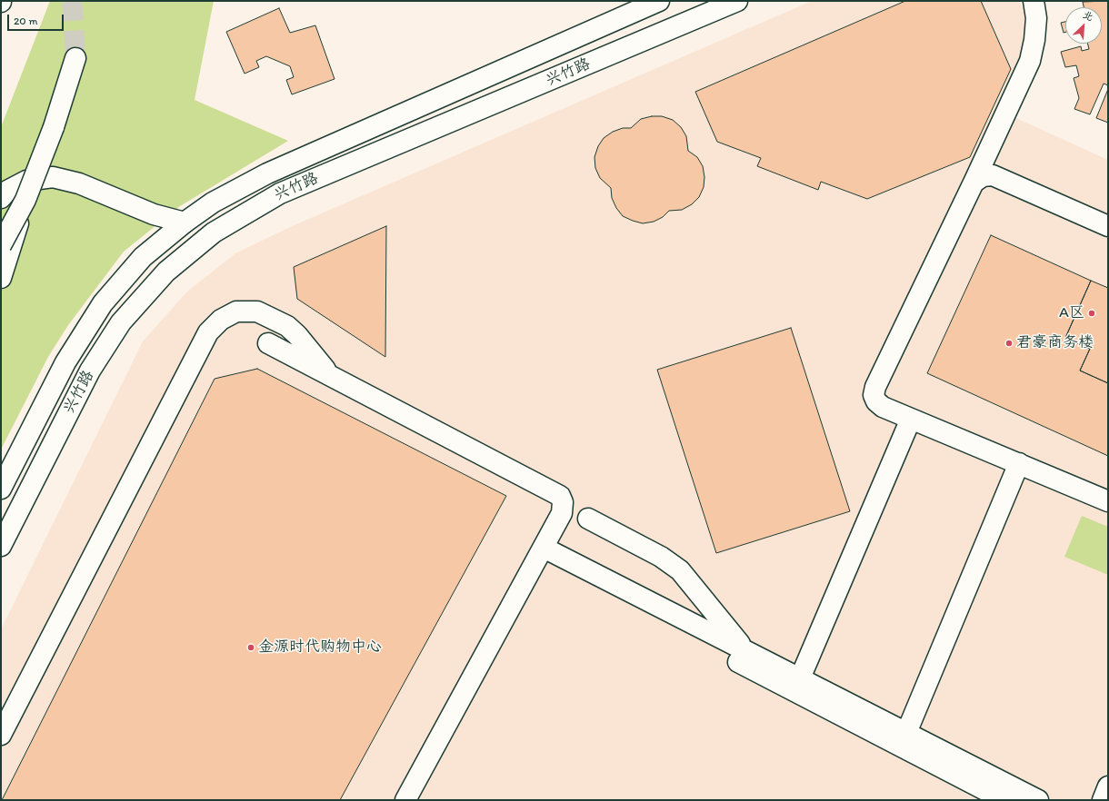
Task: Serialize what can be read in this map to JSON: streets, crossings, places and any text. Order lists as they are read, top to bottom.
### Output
{
  "streets": {
    "main road": ["兴竹路"]
  },
  "places": ["A区", "君豪商务楼", "金源时代购物中心"],
  "scale_bar": "20 m",
  "north": "top right"
}
